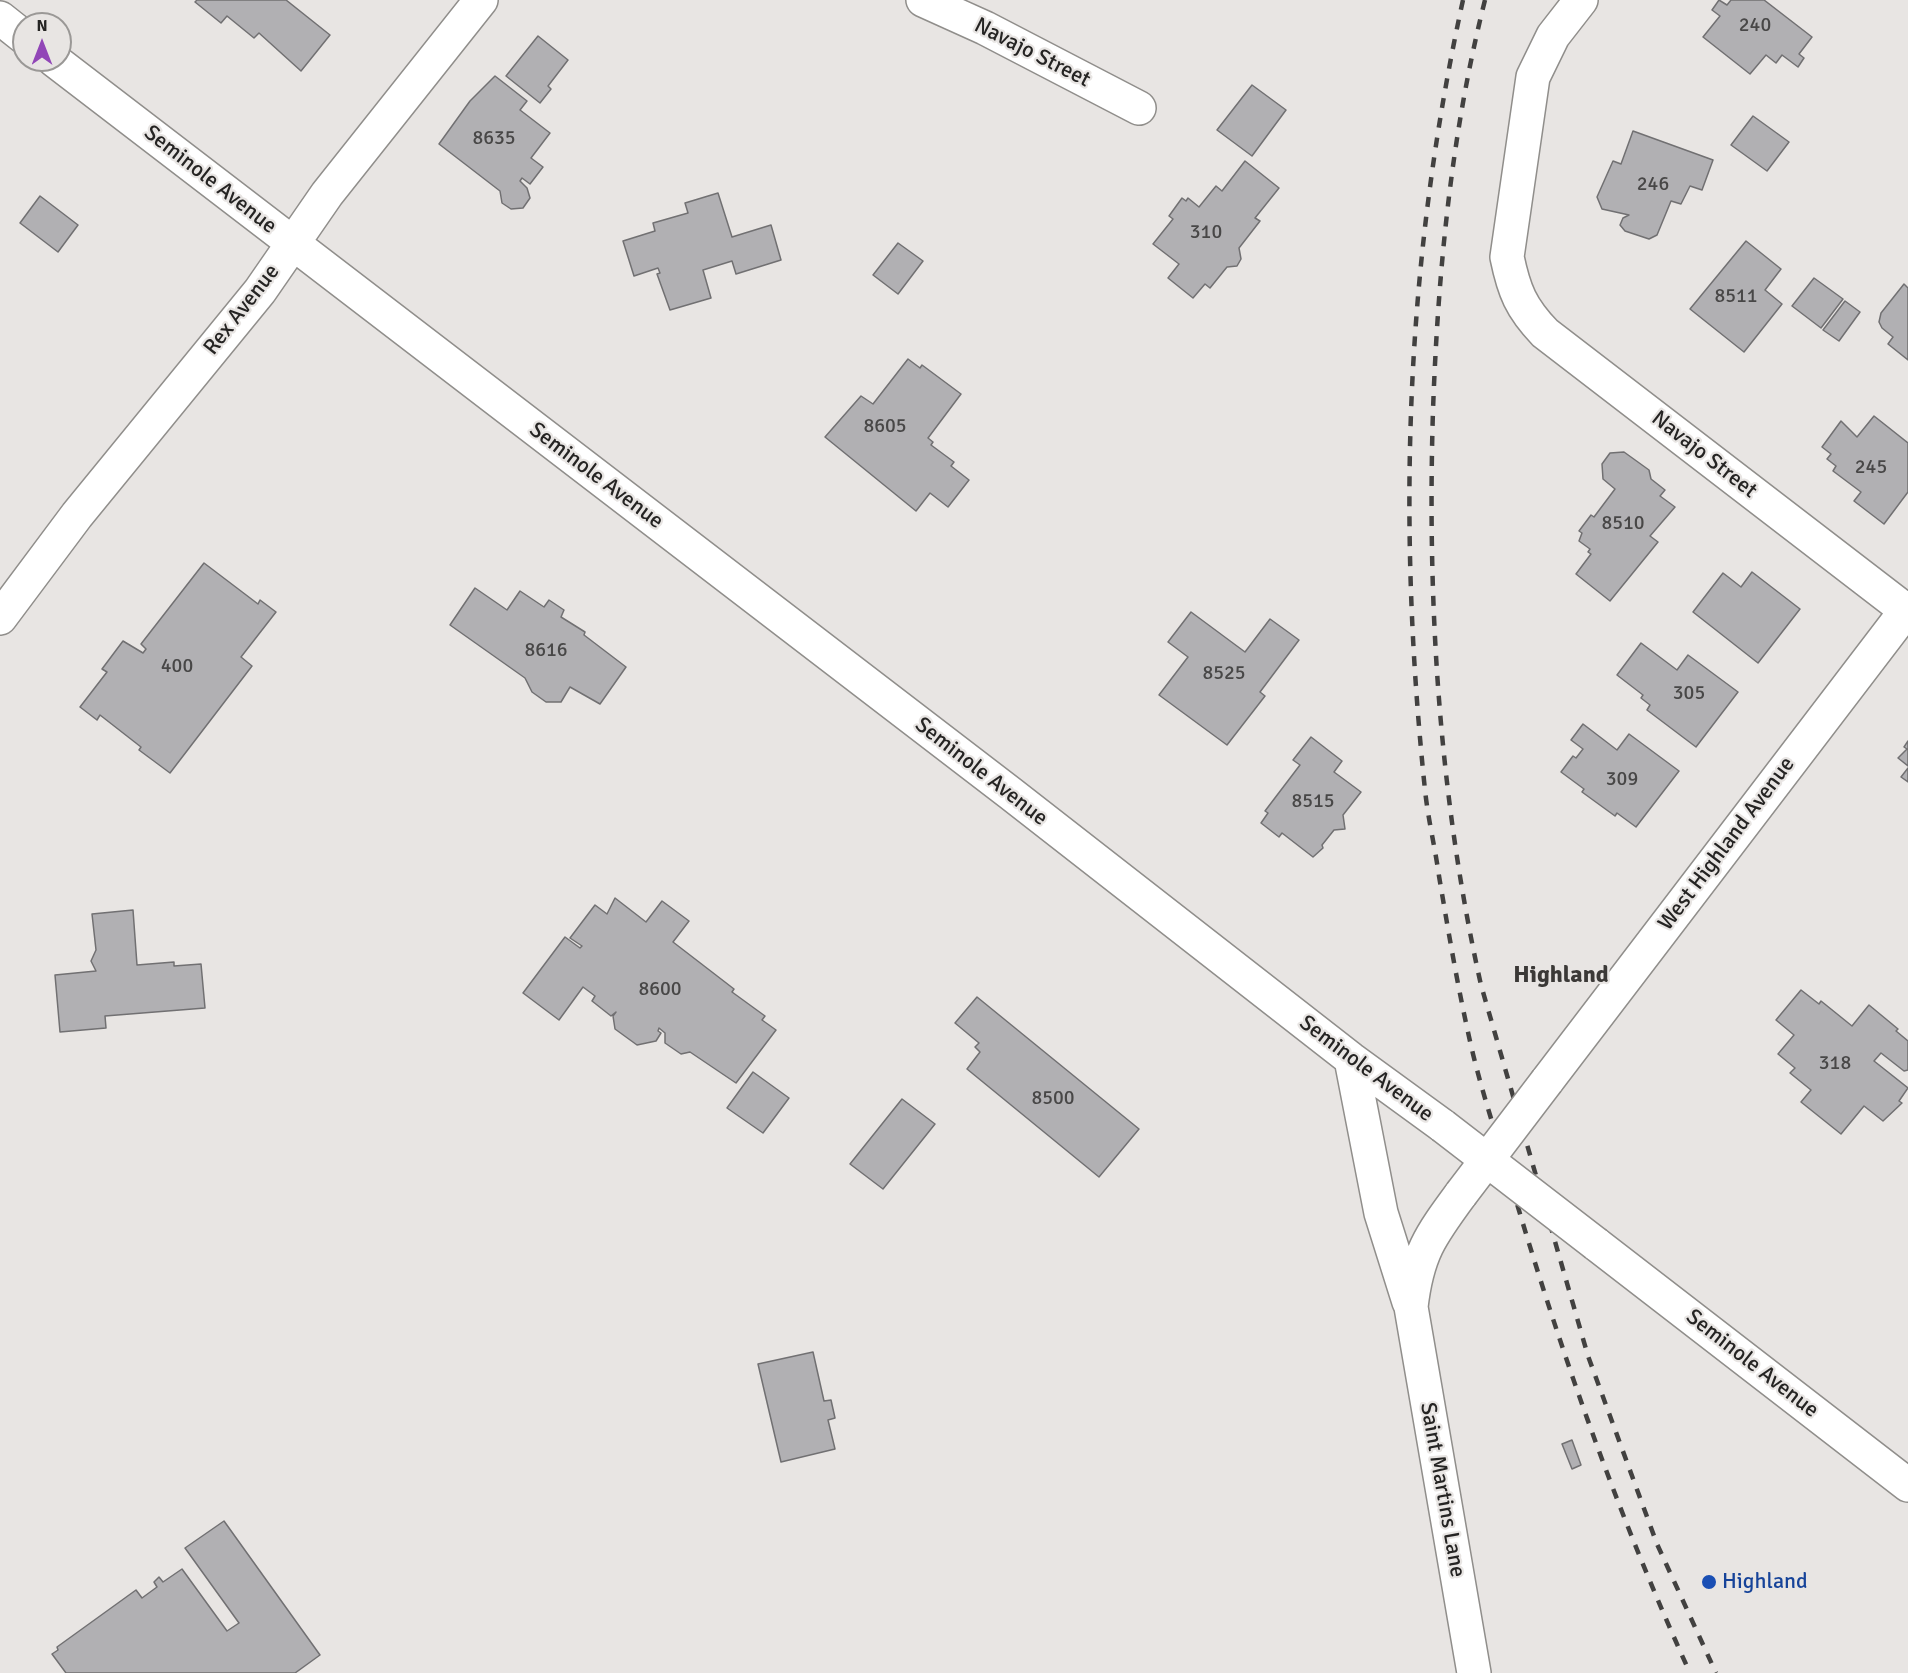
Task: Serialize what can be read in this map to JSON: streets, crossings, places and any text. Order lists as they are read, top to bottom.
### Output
{
  "streets": {
    "street": [
      "Navajo Street",
      "Seminole Avenue",
      "Rex Avenue",
      "West Highland Avenue",
      "Saint Martins Lane"
    ]
  },
  "crossings": [
    ["Navajo Street", "West Highland Avenue"],
    ["Seminole Avenue", "Rex Avenue"],
    ["Seminole Avenue", "Saint Martins Lane"],
    ["West Highland Avenue", "Saint Martins Lane"]
  ],
  "districts": ["Highland"],
  "places": ["Highland"],
  "house_numbers": [
    "240",
    "8635",
    "246",
    "310",
    "8511",
    "8605",
    "245",
    "8510",
    "8616",
    "400",
    "8525",
    "305",
    "309",
    "8515",
    "8600",
    "318",
    "8500"
  ],
  "north": "top"
}
